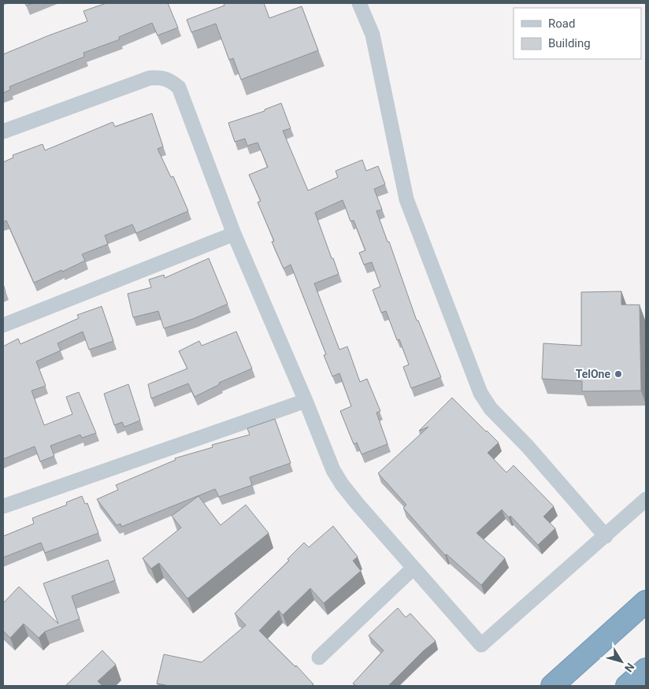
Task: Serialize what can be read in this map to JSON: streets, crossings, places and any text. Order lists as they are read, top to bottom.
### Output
{
  "places": ["TelOne"],
  "legend": ["Road", "Building"],
  "north": "bottom right"
}
